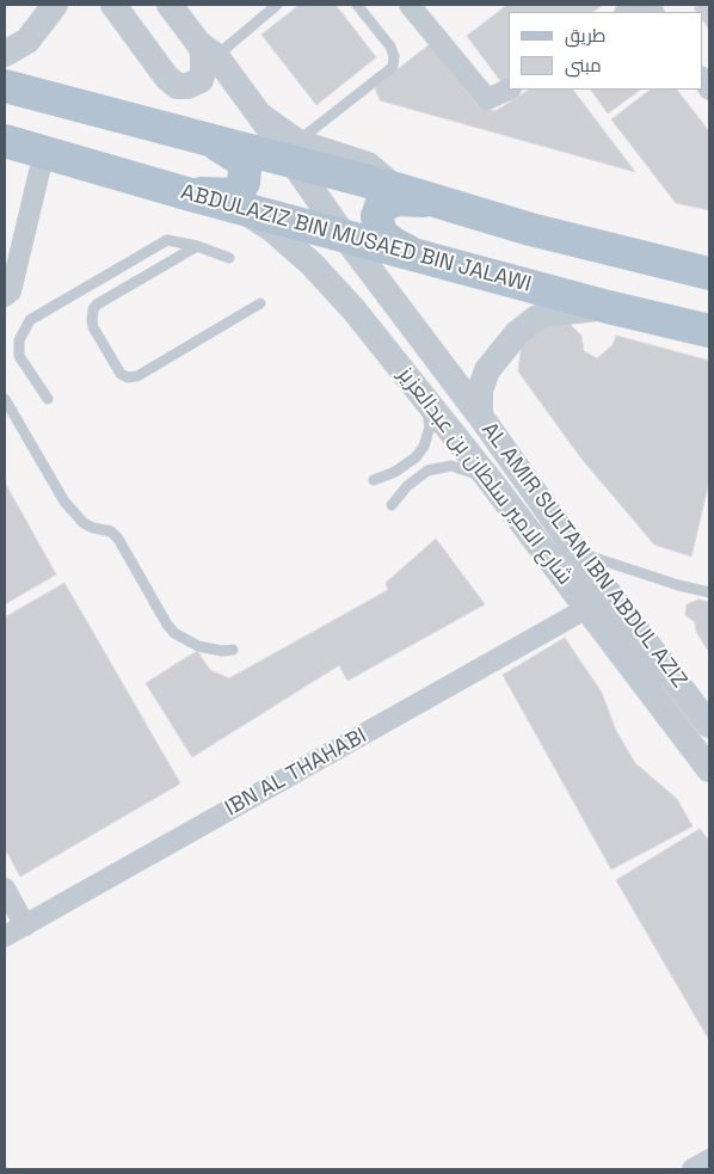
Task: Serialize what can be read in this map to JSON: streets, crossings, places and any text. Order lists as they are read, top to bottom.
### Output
{
  "streets": {
    "main road": ["ABDULAZIZ BIN MUSAED BIN JALAWI"],
    "street": ["شارع الامير سلطان بن عبدالعزيز", "AL AMIR SULTAN IBN ABDUL AZIZ", "IBN AL THAHABI"]
  },
  "crossings": [
    ["ABDULAZIZ BIN MUSAED BIN JALAWI", "شارع الامير سلطان بن عبدالعزيز"],
    ["ABDULAZIZ BIN MUSAED BIN JALAWI", "AL AMIR SULTAN IBN ABDUL AZIZ"],
    ["شارع الامير سلطان بن عبدالعزيز", "IBN AL THAHABI"]
  ],
  "legend": ["طريق", "مبنى"]
}
